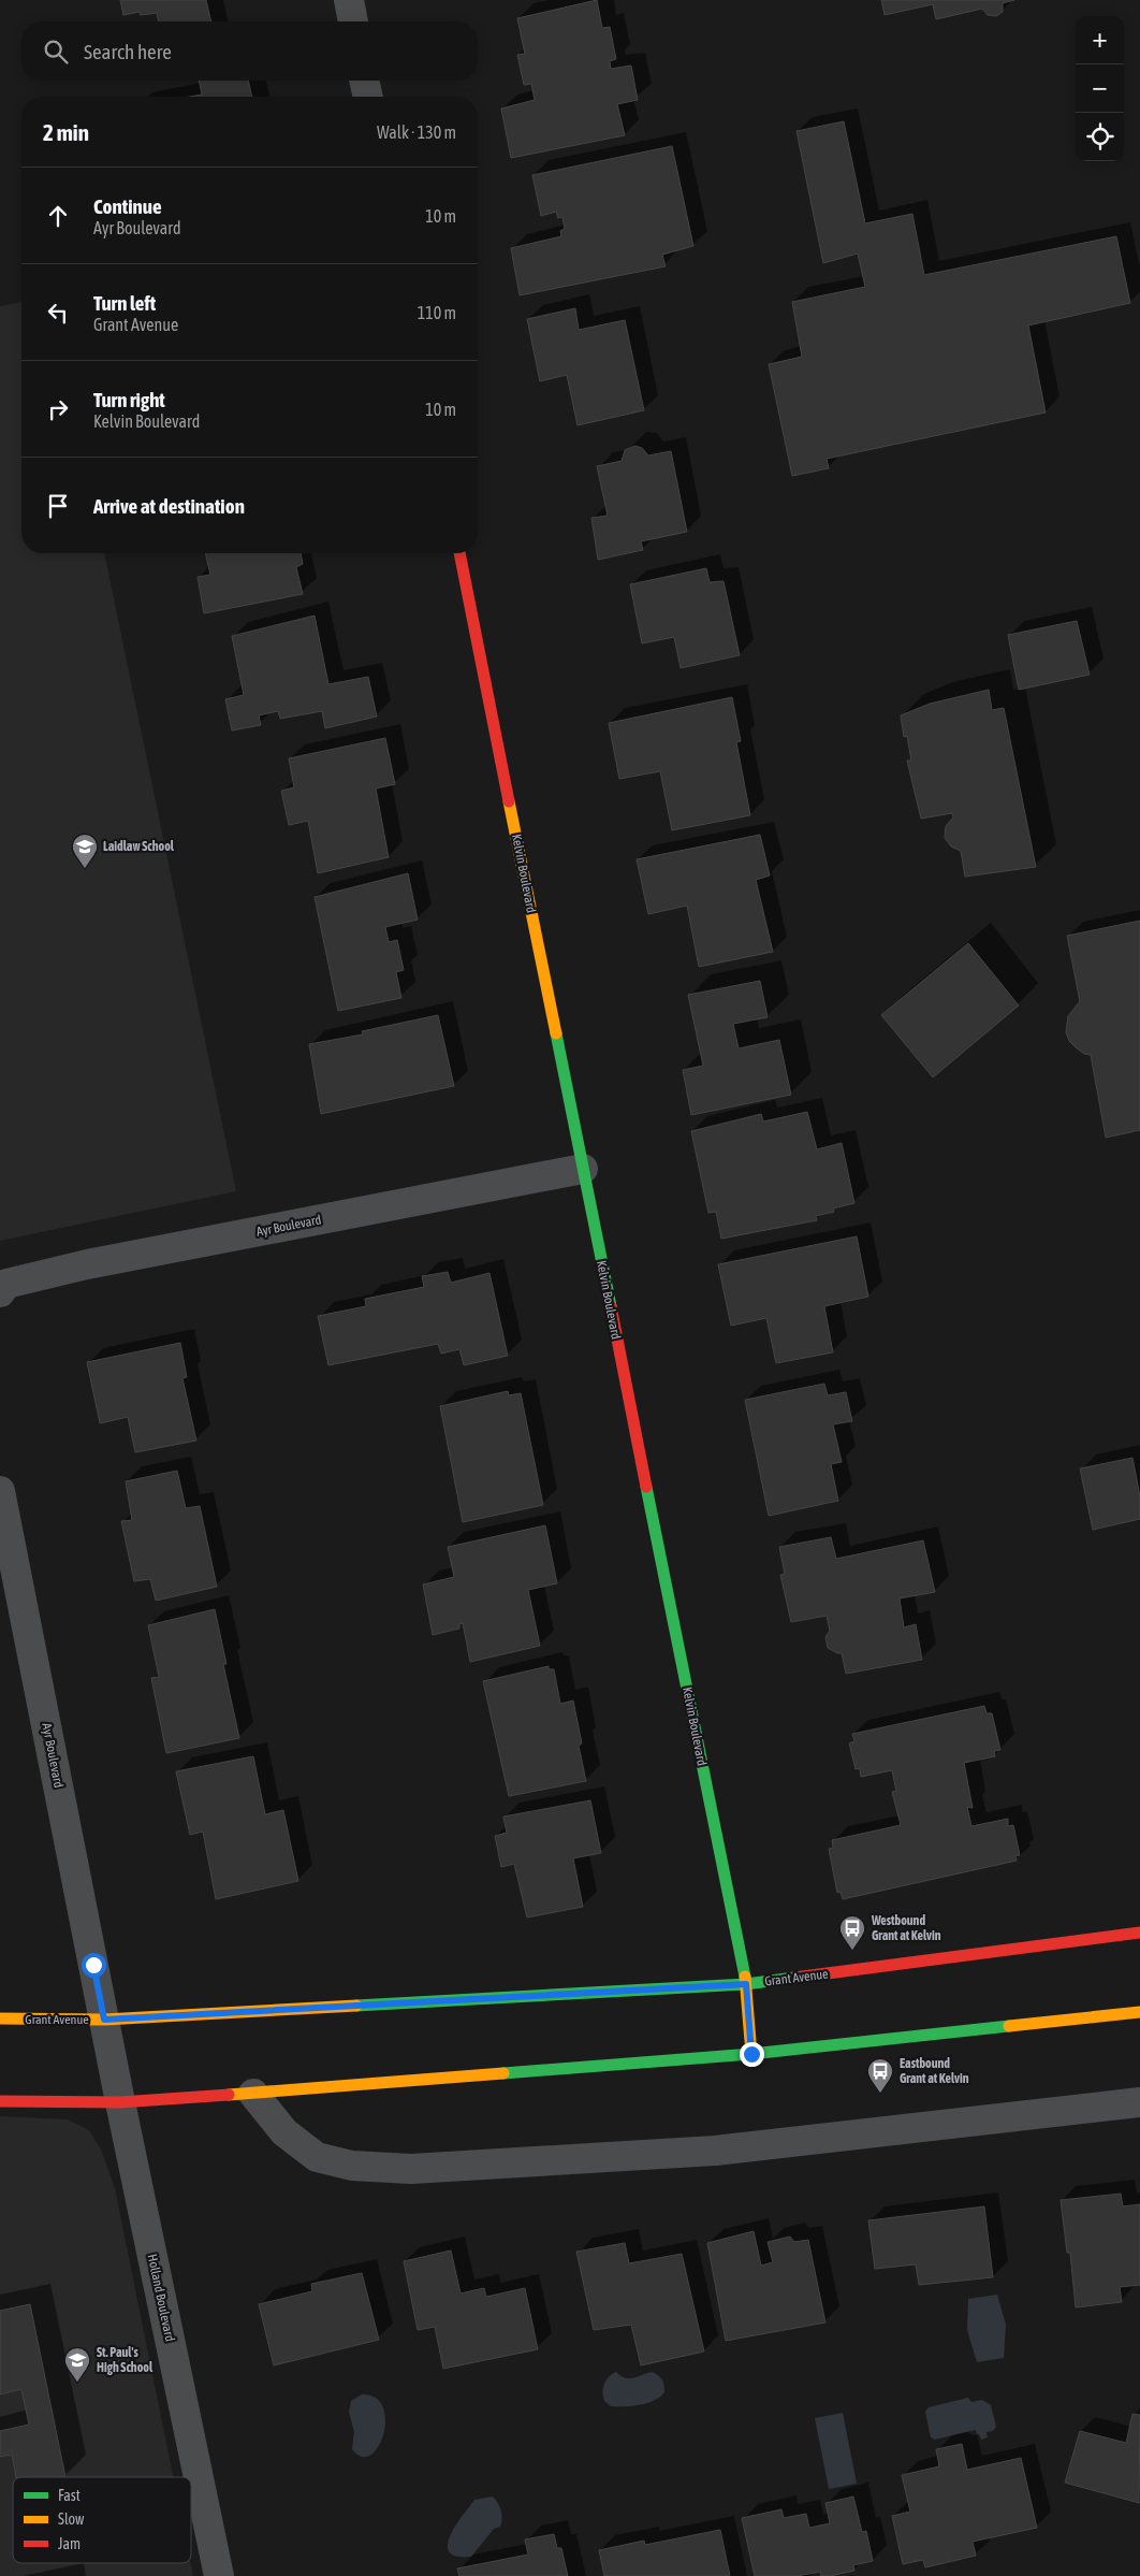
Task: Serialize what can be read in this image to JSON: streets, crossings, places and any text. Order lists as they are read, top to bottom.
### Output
{
  "streets": {
    "main road": ["Kelvin Boulevard", "Grant Avenue"],
    "street": ["Ayr Boulevard", "Holland Boulevard"]
  },
  "crossings": [
    ["Kelvin Boulevard", "Ayr Boulevard"],
    ["Kelvin Boulevard", "Grant Avenue"],
    ["Ayr Boulevard", "Grant Avenue"],
    ["Ayr Boulevard", "Holland Boulevard"],
    ["Grant Avenue", "Holland Boulevard"]
  ],
  "places": {
    "school or university": ["Laidlaw School", "St. Paul's High School"],
    "bus stop": ["Westbound Grant at Kelvin", "Eastbound Grant at Kelvin"]
  },
  "legend": ["Fast", "Slow", "Jam"],
  "page": {
    "map_buttons": ["+", "−"],
    "search": "Search here",
    "heading": ["2 min", "Walk · 130 m"],
    "list": [
      ["Continue", "Ayr Boulevard", "10 m"],
      ["Turn left", "Grant Avenue", "110 m"],
      ["Turn right", "Kelvin Boulevard", "10 m"],
      "Arrive at destination"
    ]
  }
}
